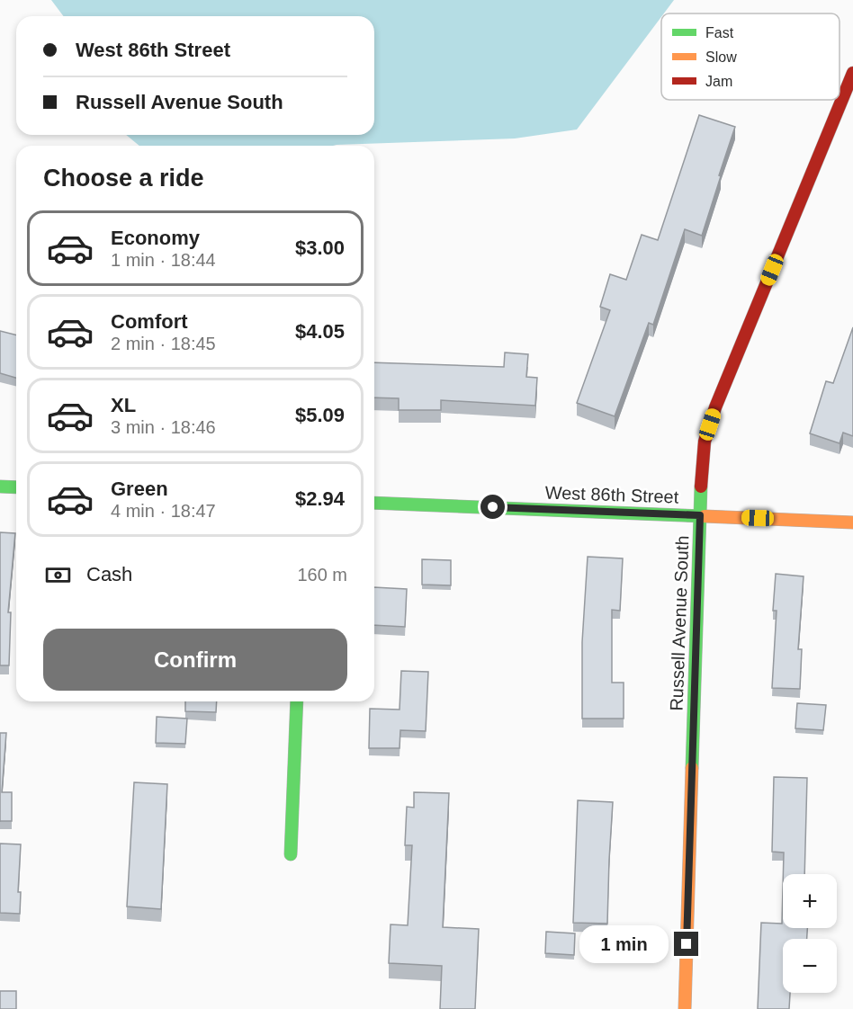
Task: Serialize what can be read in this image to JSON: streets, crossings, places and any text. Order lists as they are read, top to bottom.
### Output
{
  "streets": {
    "street": ["West 86th Street", "Russell Avenue South"]
  },
  "crossings": [
    ["West 86th Street", "Russell Avenue South"]
  ],
  "legend": ["Fast", "Slow", "Jam"],
  "page": {
    "banner": ["West 86th Street", "Russell Avenue South"],
    "heading": "Choose a ride",
    "list": [
      {
        "name": "Economy",
        "note": "1 min · 18:44",
        "value": "$3.00"
      },
      {
        "name": "Comfort",
        "note": "2 min · 18:45",
        "value": "$4.05"
      },
      {
        "name": "XL",
        "note": "3 min · 18:46",
        "value": "$5.09"
      },
      {
        "name": "Green",
        "note": "4 min · 18:47",
        "value": "$2.94"
      }
    ],
    "pay": ["Cash", "160 m"],
    "buttons": "Confirm",
    "map_buttons": ["+", "−"],
    "bubble": "1 min"
  }
}
